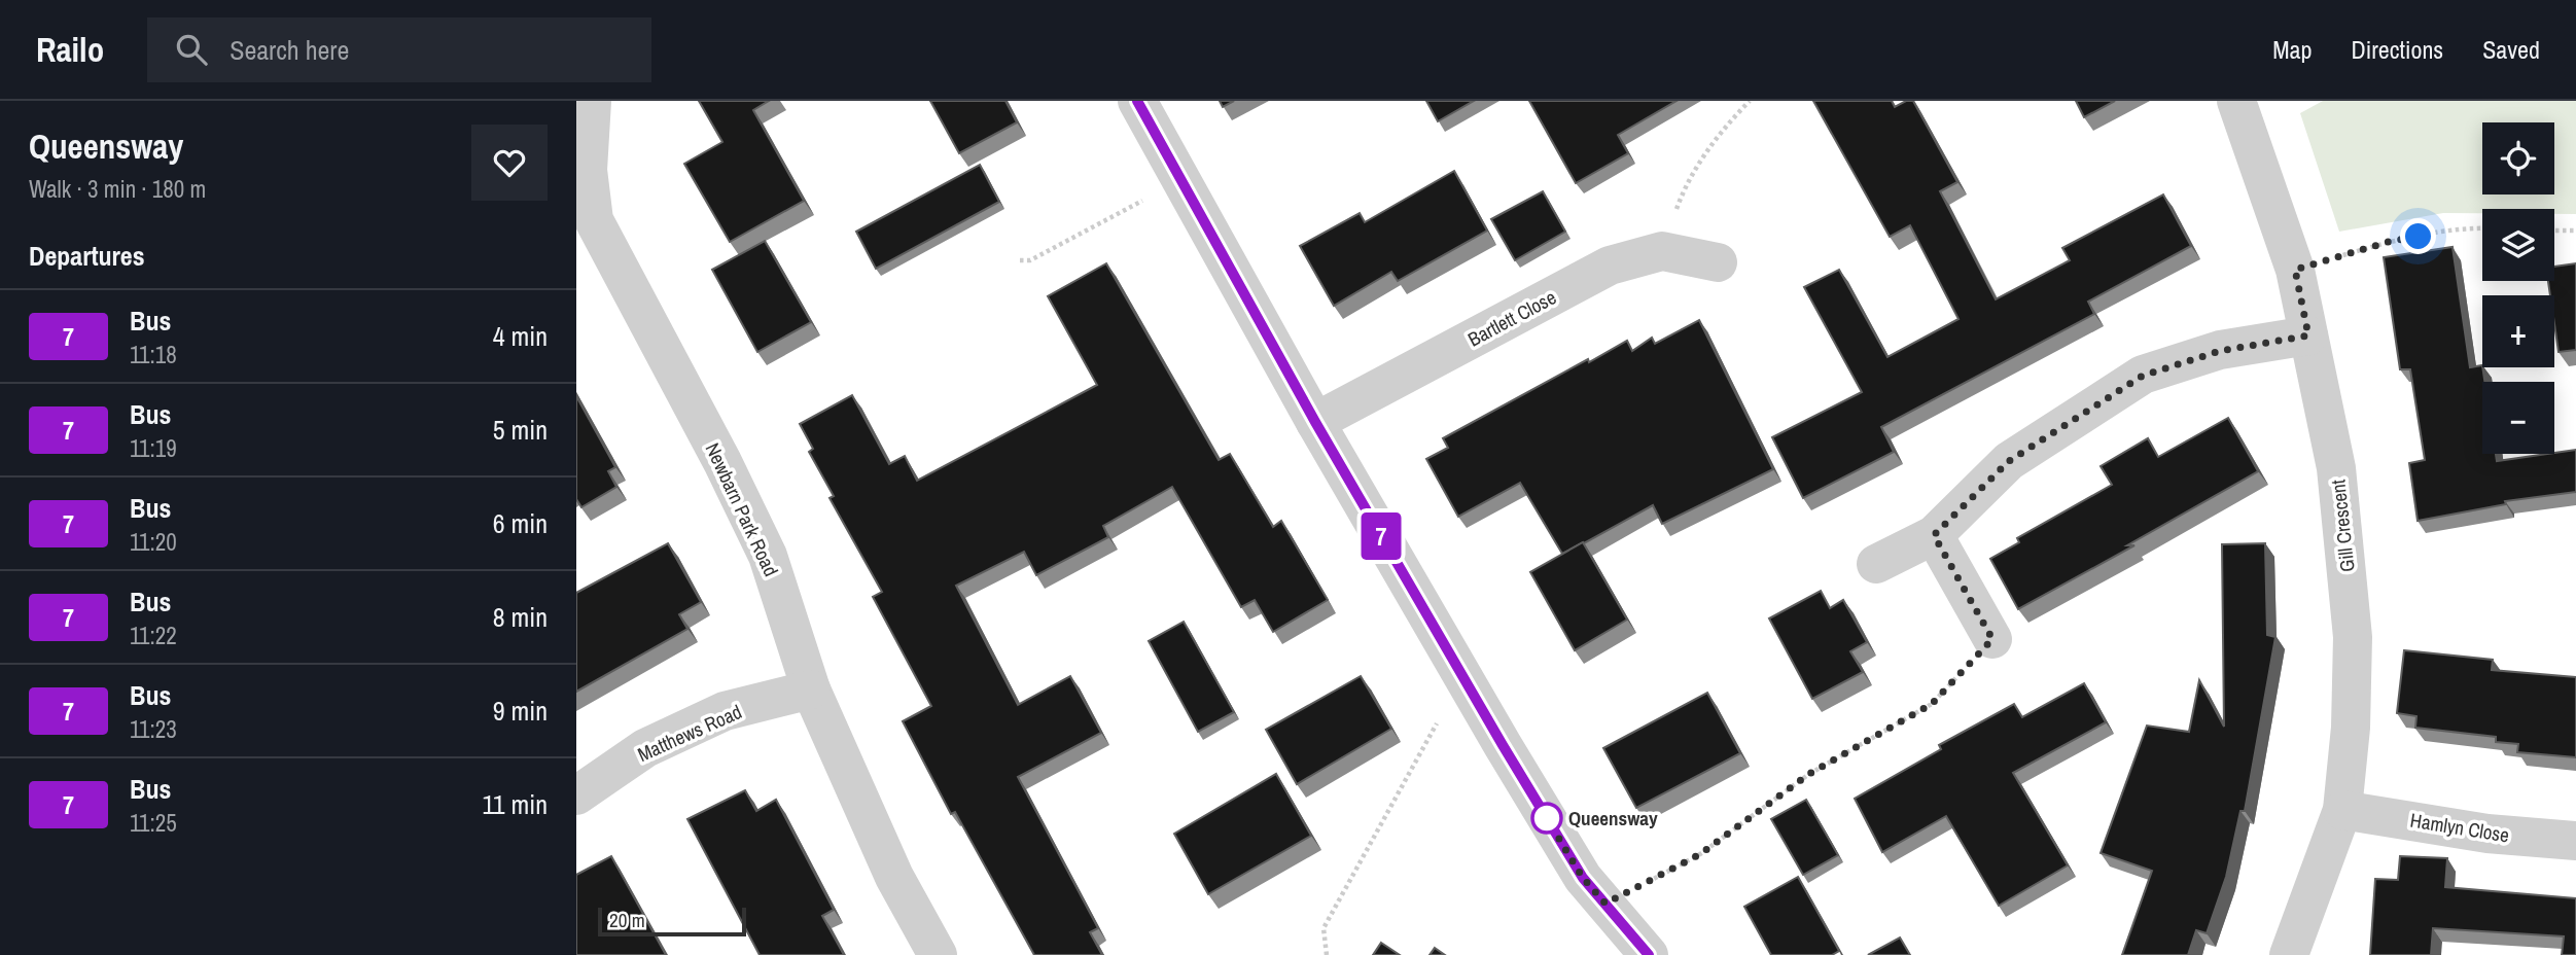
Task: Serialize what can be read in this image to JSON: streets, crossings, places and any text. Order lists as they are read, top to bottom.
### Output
{
  "streets": {
    "street": [
      "Bartlett Close",
      "Newbarn Park Road",
      "Gill Crescent",
      "Matthews Road",
      "Hamlyn Close"
    ]
  },
  "crossings": [
    ["Newbarn Park Road", "Matthews Road"],
    ["Gill Crescent", "Hamlyn Close"]
  ],
  "places": ["Queensway"],
  "lines": ["bus line 7"],
  "scale_bar": "20 m",
  "page": {
    "header": "Railo",
    "search": "Search here",
    "nav": ["Map", "Directions", "Saved"],
    "heading": [
      ["Queensway", "Walk · 3 min · 180 m"],
      "Departures"
    ],
    "on_map": "7",
    "map_buttons": ["+", "−"],
    "list": [
      {
        "mark": "7",
        "name": "Bus",
        "note": "11:18",
        "value": "4 min"
      },
      {
        "mark": "7",
        "name": "Bus",
        "note": "11:19",
        "value": "5 min"
      },
      {
        "mark": "7",
        "name": "Bus",
        "note": "11:20",
        "value": "6 min"
      },
      {
        "mark": "7",
        "name": "Bus",
        "note": "11:22",
        "value": "8 min"
      },
      {
        "mark": "7",
        "name": "Bus",
        "note": "11:23",
        "value": "9 min"
      },
      {
        "mark": "7",
        "name": "Bus",
        "note": "11:25",
        "value": "11 min"
      }
    ],
    "scale": "20 m"
  }
}
